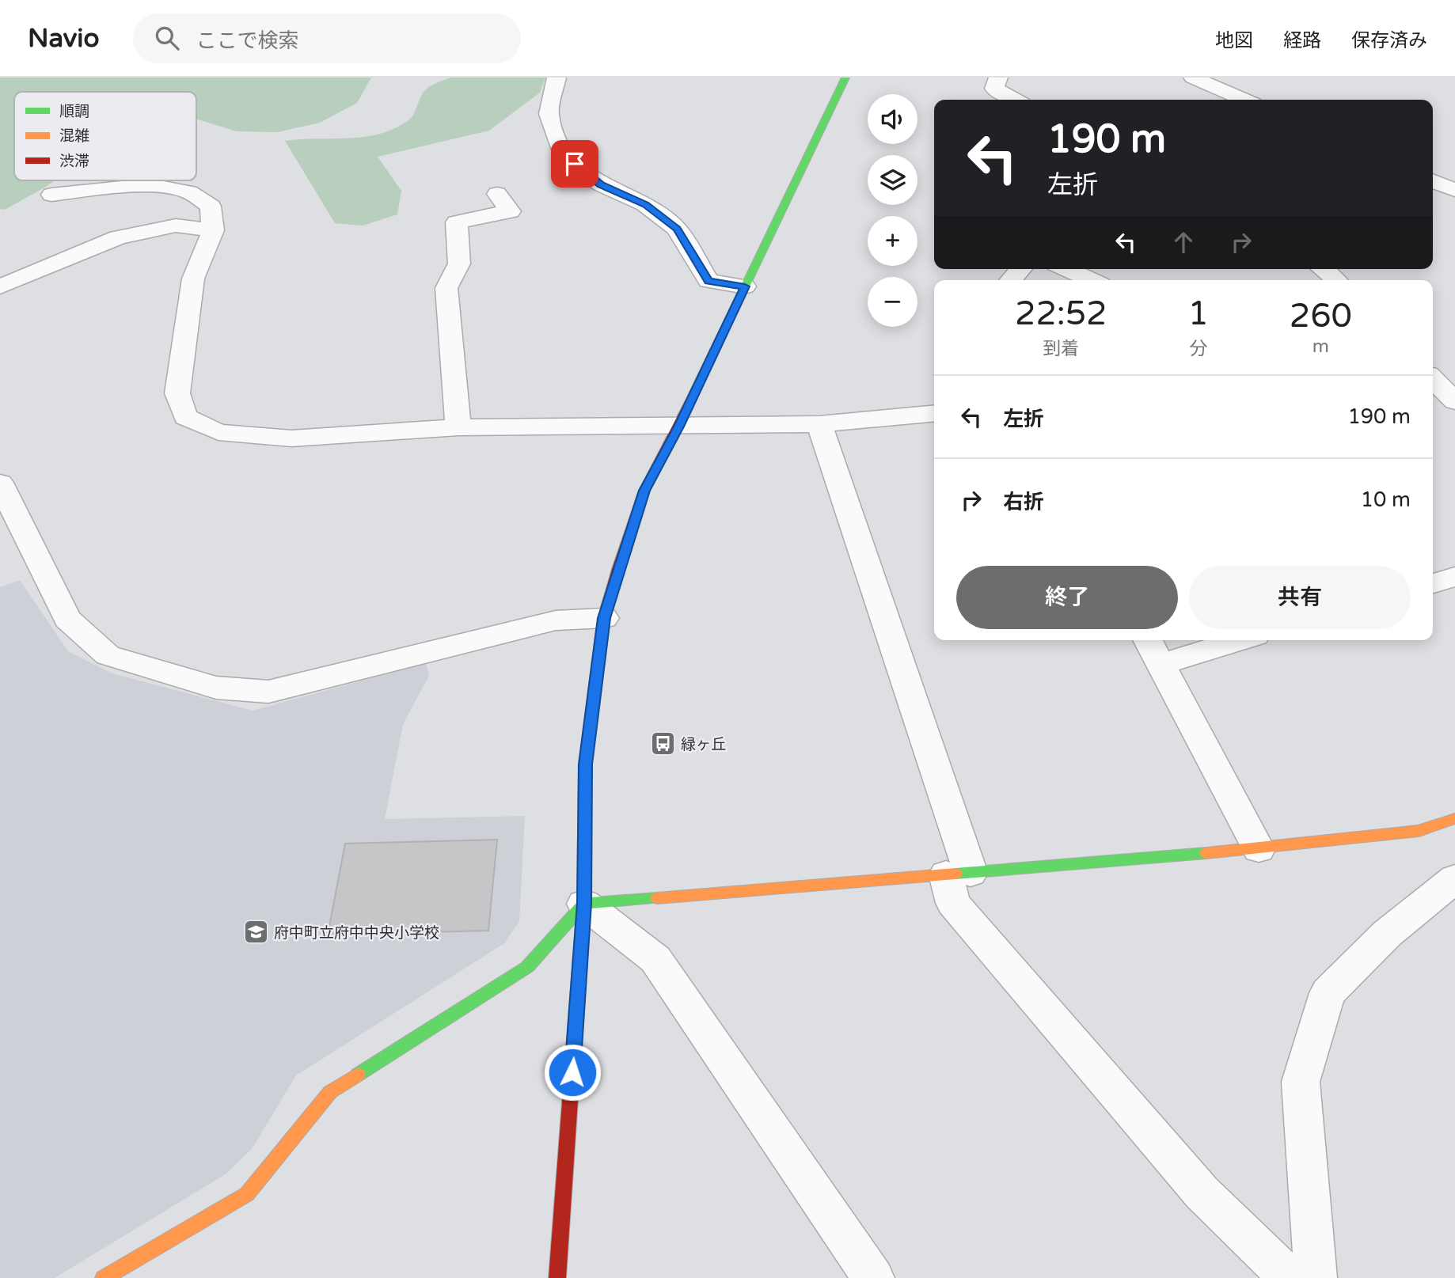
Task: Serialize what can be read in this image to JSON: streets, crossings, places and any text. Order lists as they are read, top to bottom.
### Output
{
  "places": {
    "bus stop": ["緑ヶ丘"],
    "school or university": ["府中町立府中中央小学校"]
  },
  "legend": ["順調", "混雑", "渋滞"],
  "page": {
    "header": "Navio",
    "search": "ここで検索",
    "nav": ["地図", "経路", "保存済み"],
    "map_buttons": ["+", "−"],
    "turn": ["190 m", "左折"],
    "eta": [
      "22:52",
      "到着",
      "1",
      "分",
      "260",
      "m"
    ],
    "list": [
      {
        "name": "左折",
        "value": "190 m"
      },
      {
        "name": "右折",
        "value": "10 m"
      }
    ],
    "buttons": ["終了", "共有"]
  }
}
